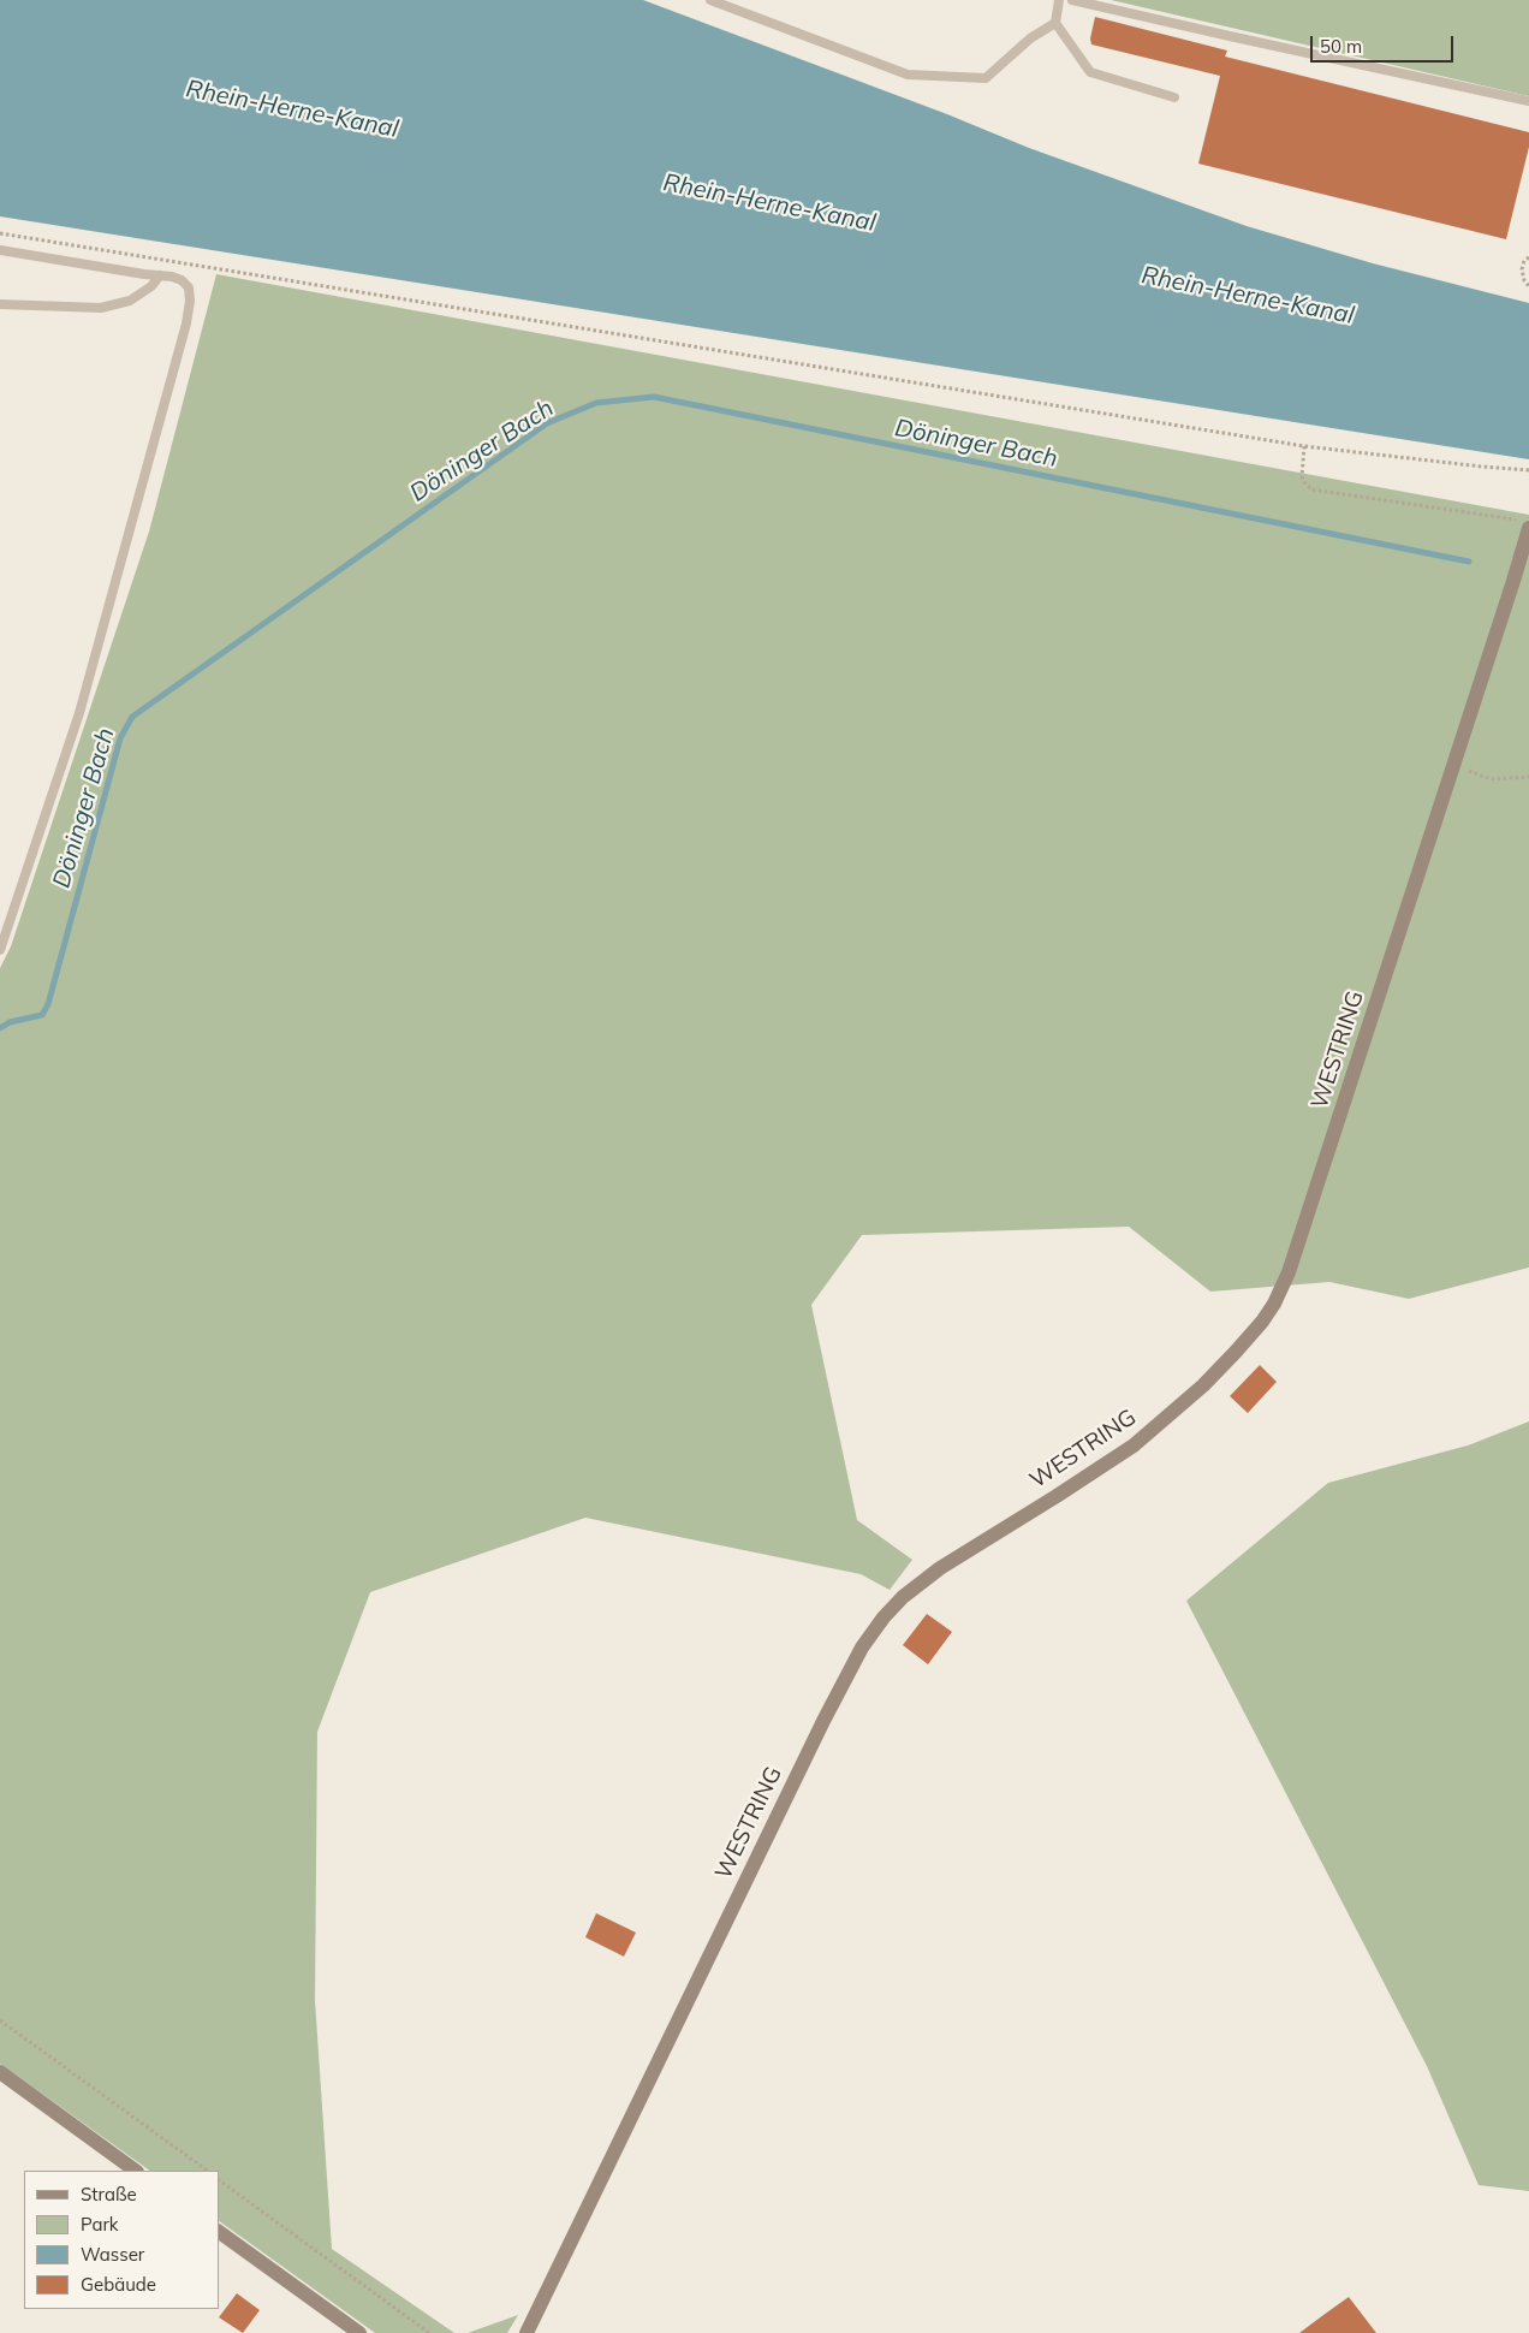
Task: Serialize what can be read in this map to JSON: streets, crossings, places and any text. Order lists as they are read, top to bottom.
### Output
{
  "streets": {
    "main road": ["WESTRING"]
  },
  "water": ["Rhein-Herne-Kanal", "Döninger Bach"],
  "legend": [
    "Straße",
    "Park",
    "Wasser",
    "Gebäude"
  ],
  "scale_bar": "50 m"
}
